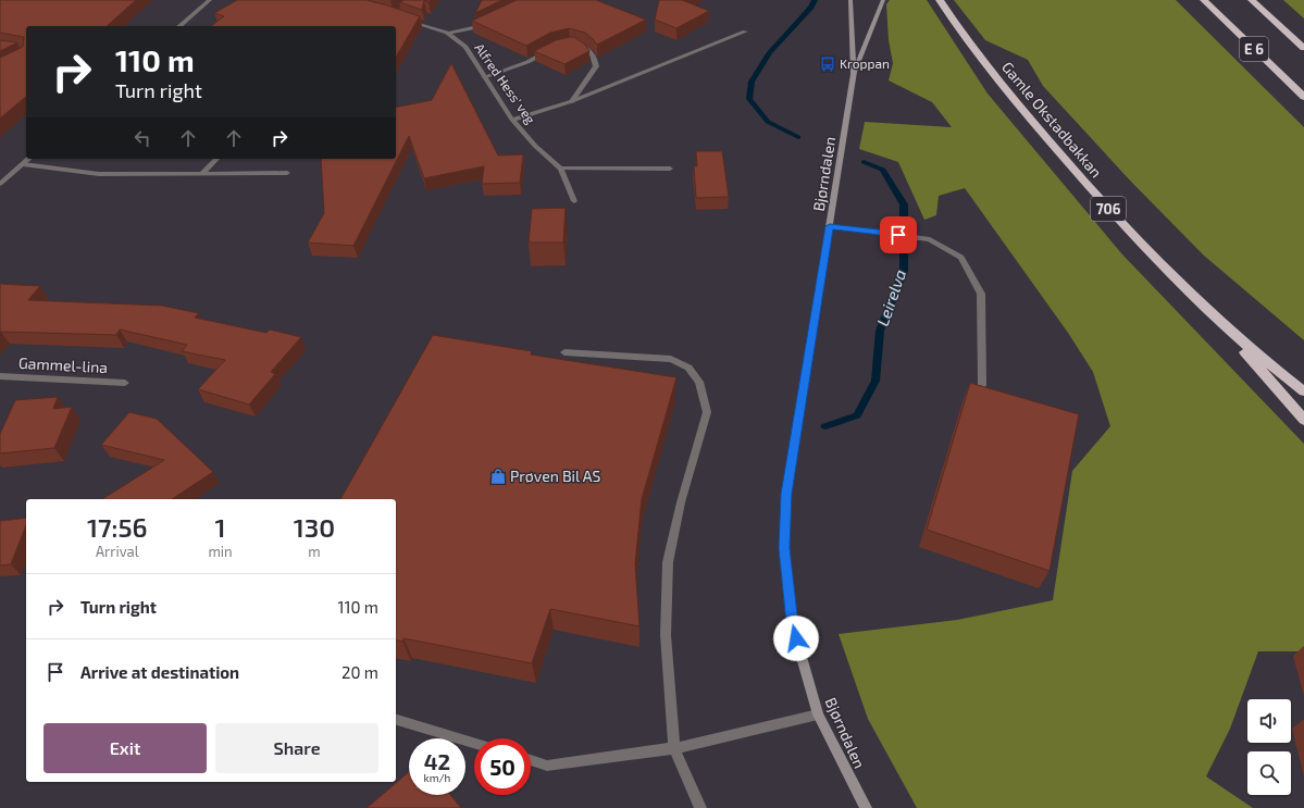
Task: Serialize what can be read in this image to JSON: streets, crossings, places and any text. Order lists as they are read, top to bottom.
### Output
{
  "streets": {
    "highway": ["E 6", "Gamle Okstadbakkan", "706"],
    "main road": ["Bjørndalen"],
    "street": ["Alfred Hess' veg", "Gammel-lina"]
  },
  "water": ["Leirelva"],
  "places": {
    "bus stop": ["Kroppan"],
    "shop": ["Prøven Bil AS"]
  },
  "page": {
    "turn": ["110 m", "Turn right"],
    "eta": [
      "17:56",
      "Arrival",
      "1",
      "min",
      "130",
      "m"
    ],
    "list": [
      {
        "name": "Turn right",
        "value": "110 m"
      },
      {
        "name": "Arrive at destination",
        "value": "20 m"
      }
    ],
    "buttons": ["Exit", "Share"],
    "speed": "42 km/h",
    "limit": "50"
  }
}
